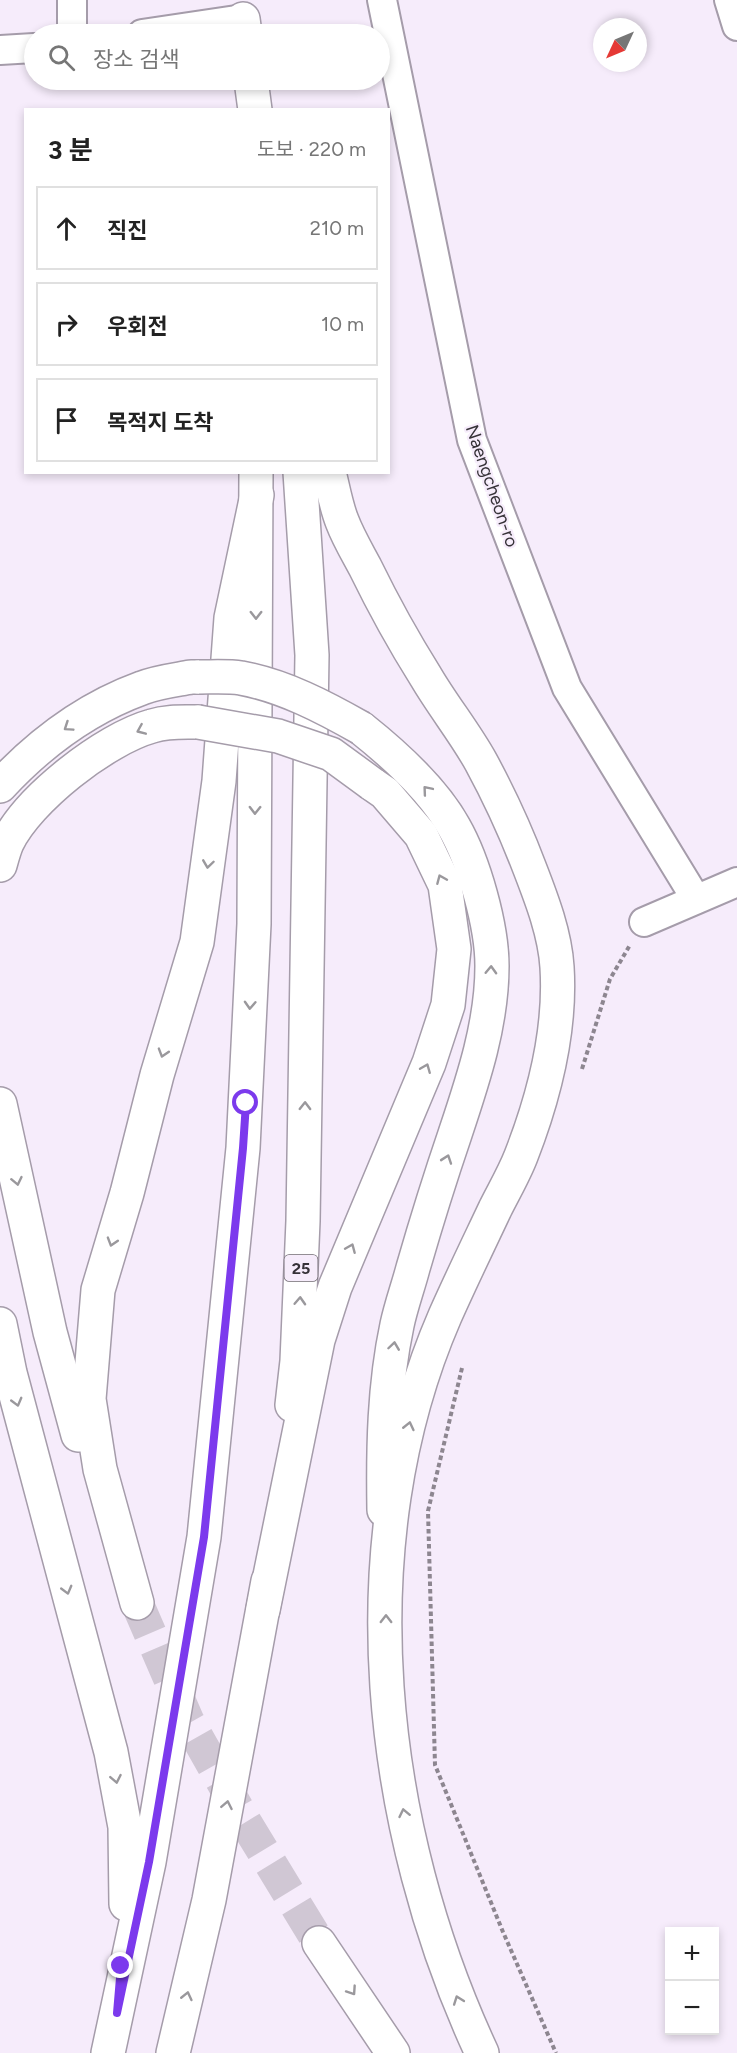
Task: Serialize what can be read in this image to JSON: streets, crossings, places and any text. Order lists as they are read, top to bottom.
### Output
{
  "streets": {
    "main road": ["25"],
    "street": ["Naengcheon-ro"]
  },
  "north": "bottom left",
  "page": {
    "search": "장소 검색",
    "heading": ["3 분", "도보 · 220 m"],
    "list": [
      ["직진", "210 m"],
      ["우회전", "10 m"],
      "목적지 도착"
    ],
    "map_buttons": ["+", "−"]
  }
}
